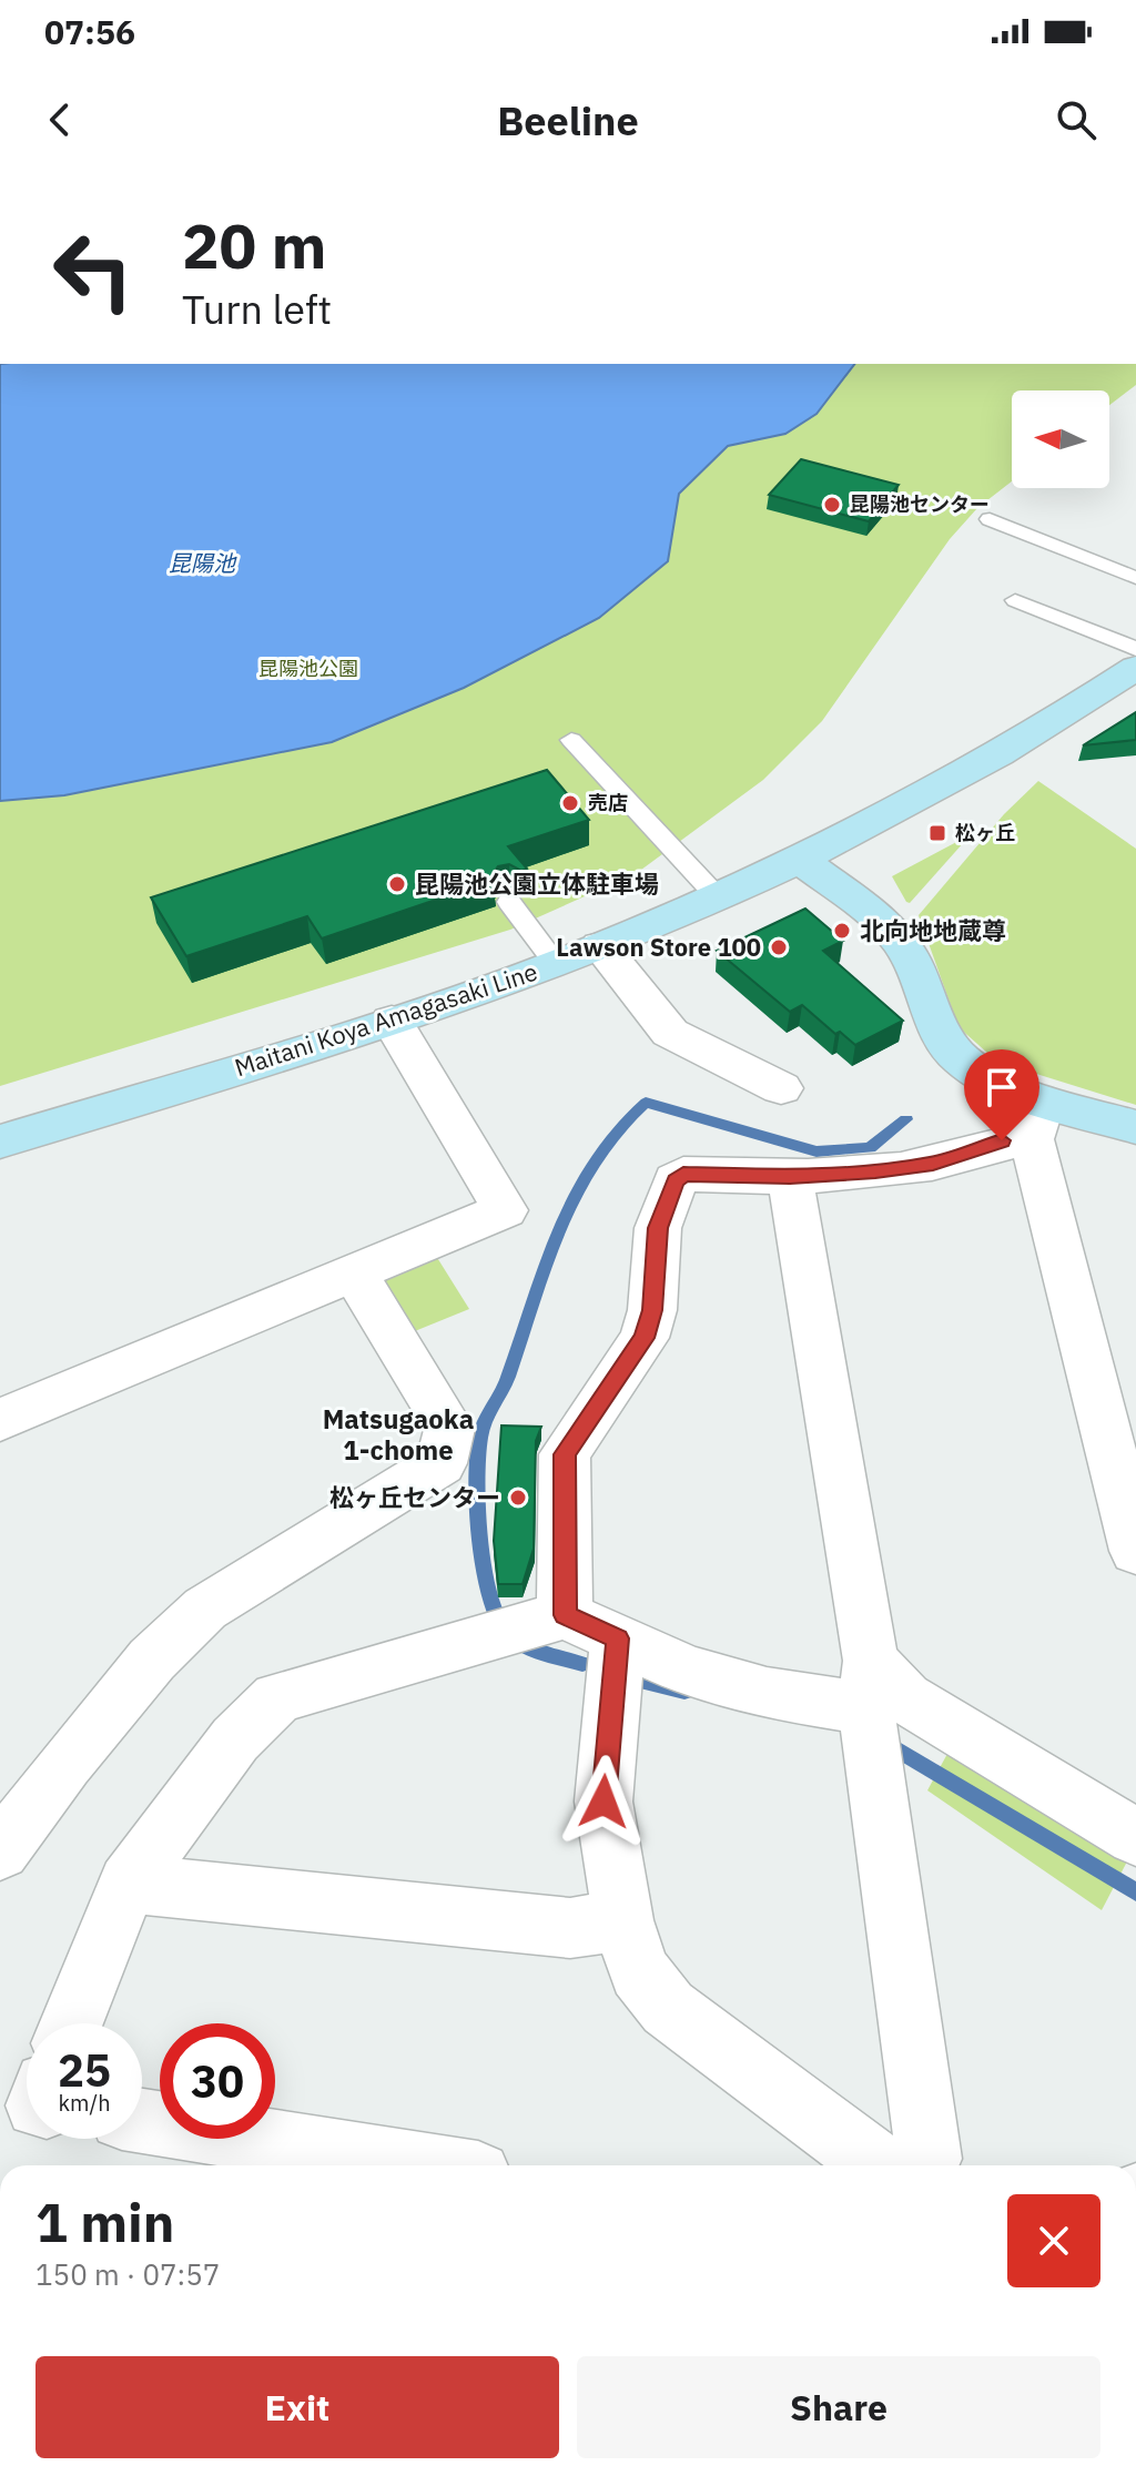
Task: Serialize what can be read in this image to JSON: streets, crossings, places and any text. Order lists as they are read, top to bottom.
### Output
{
  "streets": {
    "main road": ["Maitani Koya Amagasaki Line"]
  },
  "districts": ["Matsugaoka 1-chome"],
  "water": ["昆陽池"],
  "parks": ["昆陽池公園"],
  "places": {
    "other": [
      "昆陽池センター",
      "売店",
      "昆陽池公園立体駐車場",
      "北向地地蔵尊",
      "Lawson Store 100",
      "松ヶ丘センター"
    ],
    "transit": ["松ヶ丘"]
  },
  "north": "left",
  "page": {
    "status": "07:56",
    "header": "Beeline",
    "turn": ["20 m", "Turn left"],
    "speed": "25 km/h",
    "limit": "30",
    "heading": ["1 min", "150 m · 07:57"],
    "buttons": ["Exit", "Share"]
  }
}
